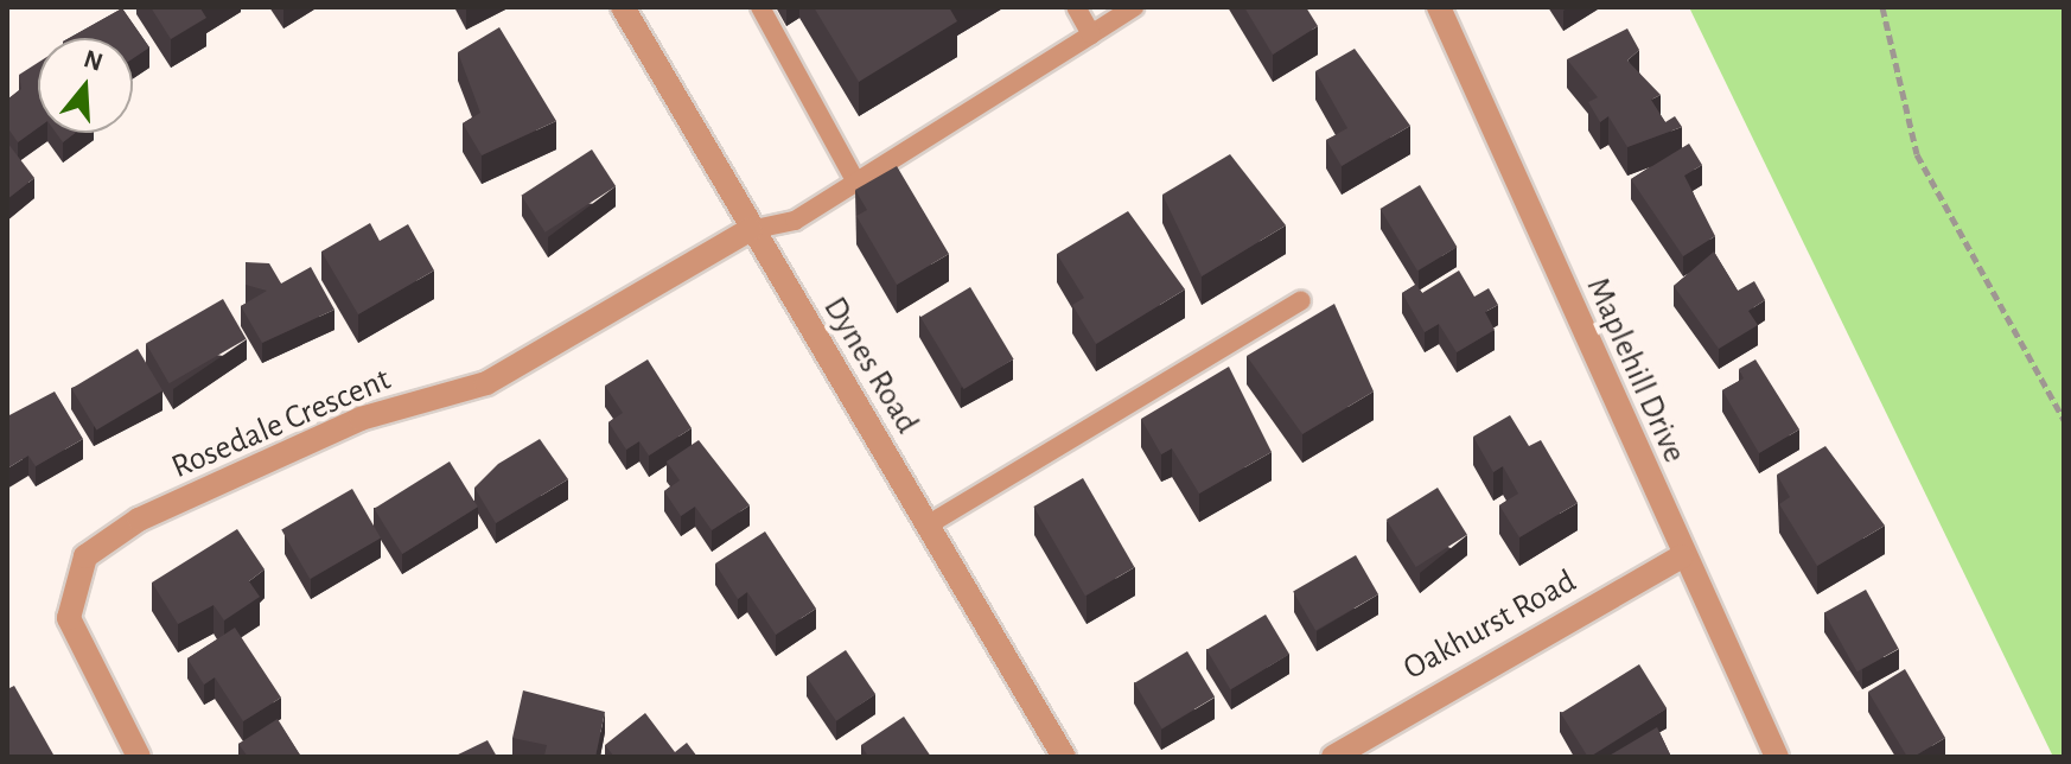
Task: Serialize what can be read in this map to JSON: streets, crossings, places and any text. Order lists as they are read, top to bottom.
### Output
{
  "streets": {
    "street": [
      "Dynes Road",
      "Maplehill Drive",
      "Rosedale Crescent",
      "Oakhurst Road"
    ]
  },
  "crossings": [
    ["Dynes Road", "Rosedale Crescent"],
    ["Maplehill Drive", "Oakhurst Road"]
  ],
  "north": "top"
}
